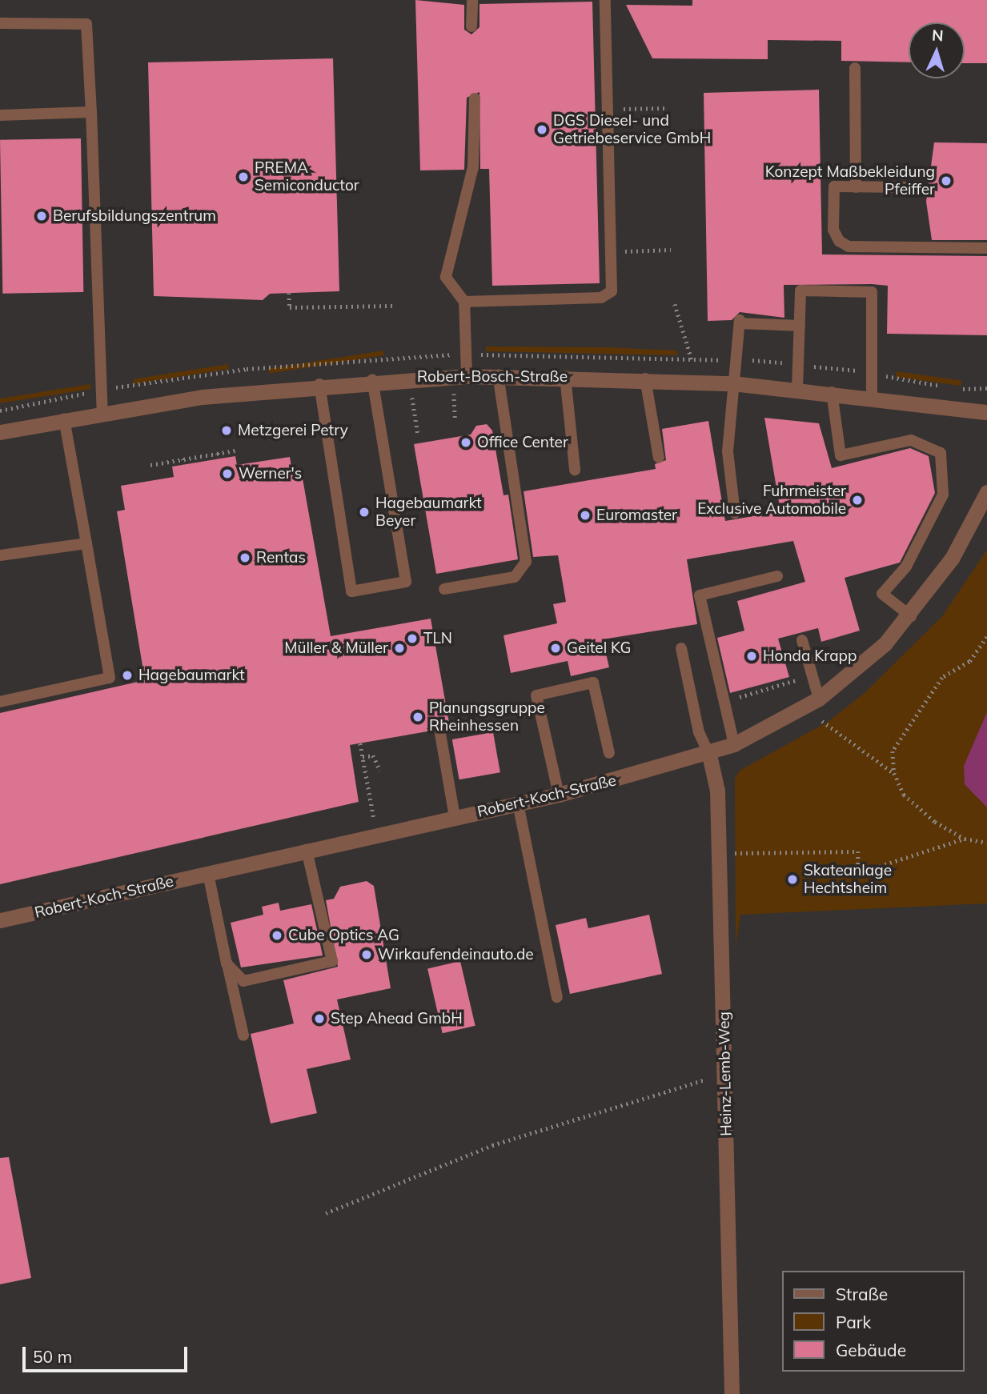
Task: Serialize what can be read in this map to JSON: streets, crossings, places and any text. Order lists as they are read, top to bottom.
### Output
{
  "streets": {
    "street": ["Robert-Bosch-Straße", "Robert-Koch-Straße", "Heinz-Lemb-Weg"]
  },
  "crossings": [
    ["Robert-Koch-Straße", "Heinz-Lemb-Weg"]
  ],
  "places": [
    "DGS Diesel- und Getriebeservice GmbH",
    "PREMA Semiconductor",
    "Konzept Maßbekleidung Pfeiffer",
    "Berufsbildungszentrum",
    "Metzgerei Petry",
    "Office Center",
    "Werner's",
    "Fuhrmeister Exclusive Automobile",
    "Hagebaumarkt Beyer",
    "Euromaster",
    "Rentas",
    "TLN",
    "Müller & Müller",
    "Geitel KG",
    "Honda Krapp",
    "Hagebaumarkt",
    "Planungsgruppe Rheinhessen",
    "Skateanlage Hechtsheim",
    "Cube Optics AG",
    "Wirkaufendeinauto.de",
    "Step Ahead GmbH"
  ],
  "legend": ["Straße", "Park", "Gebäude"],
  "scale_bar": "50 m",
  "north": "top"
}
